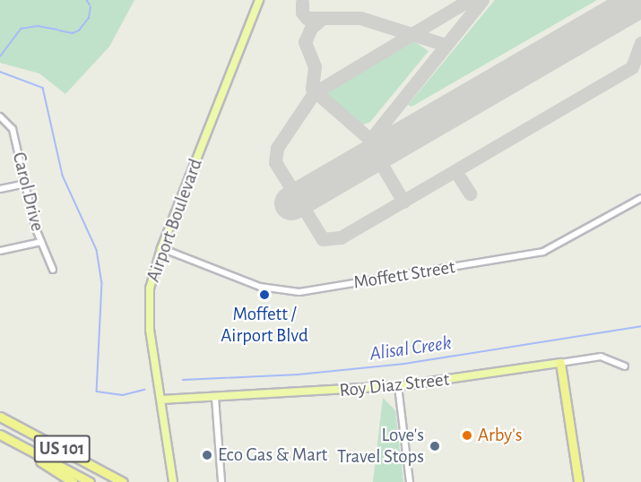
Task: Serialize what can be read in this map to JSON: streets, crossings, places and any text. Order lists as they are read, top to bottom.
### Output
{
  "streets": {
    "highway": ["US 101"],
    "main road": ["Airport Boulevard", "Roy Diaz Street"],
    "street": ["Carol Drive", "Moffett Street"]
  },
  "crossings": [
    ["Airport Boulevard", "Moffett Street"],
    ["Airport Boulevard", "Roy Diaz Street"]
  ],
  "water": ["Alisal Creek"],
  "places": [
    "Moffett / Airport Blvd",
    "Arby's",
    "Love's Travel Stops",
    "Eco Gas & Mart"
  ]
}
